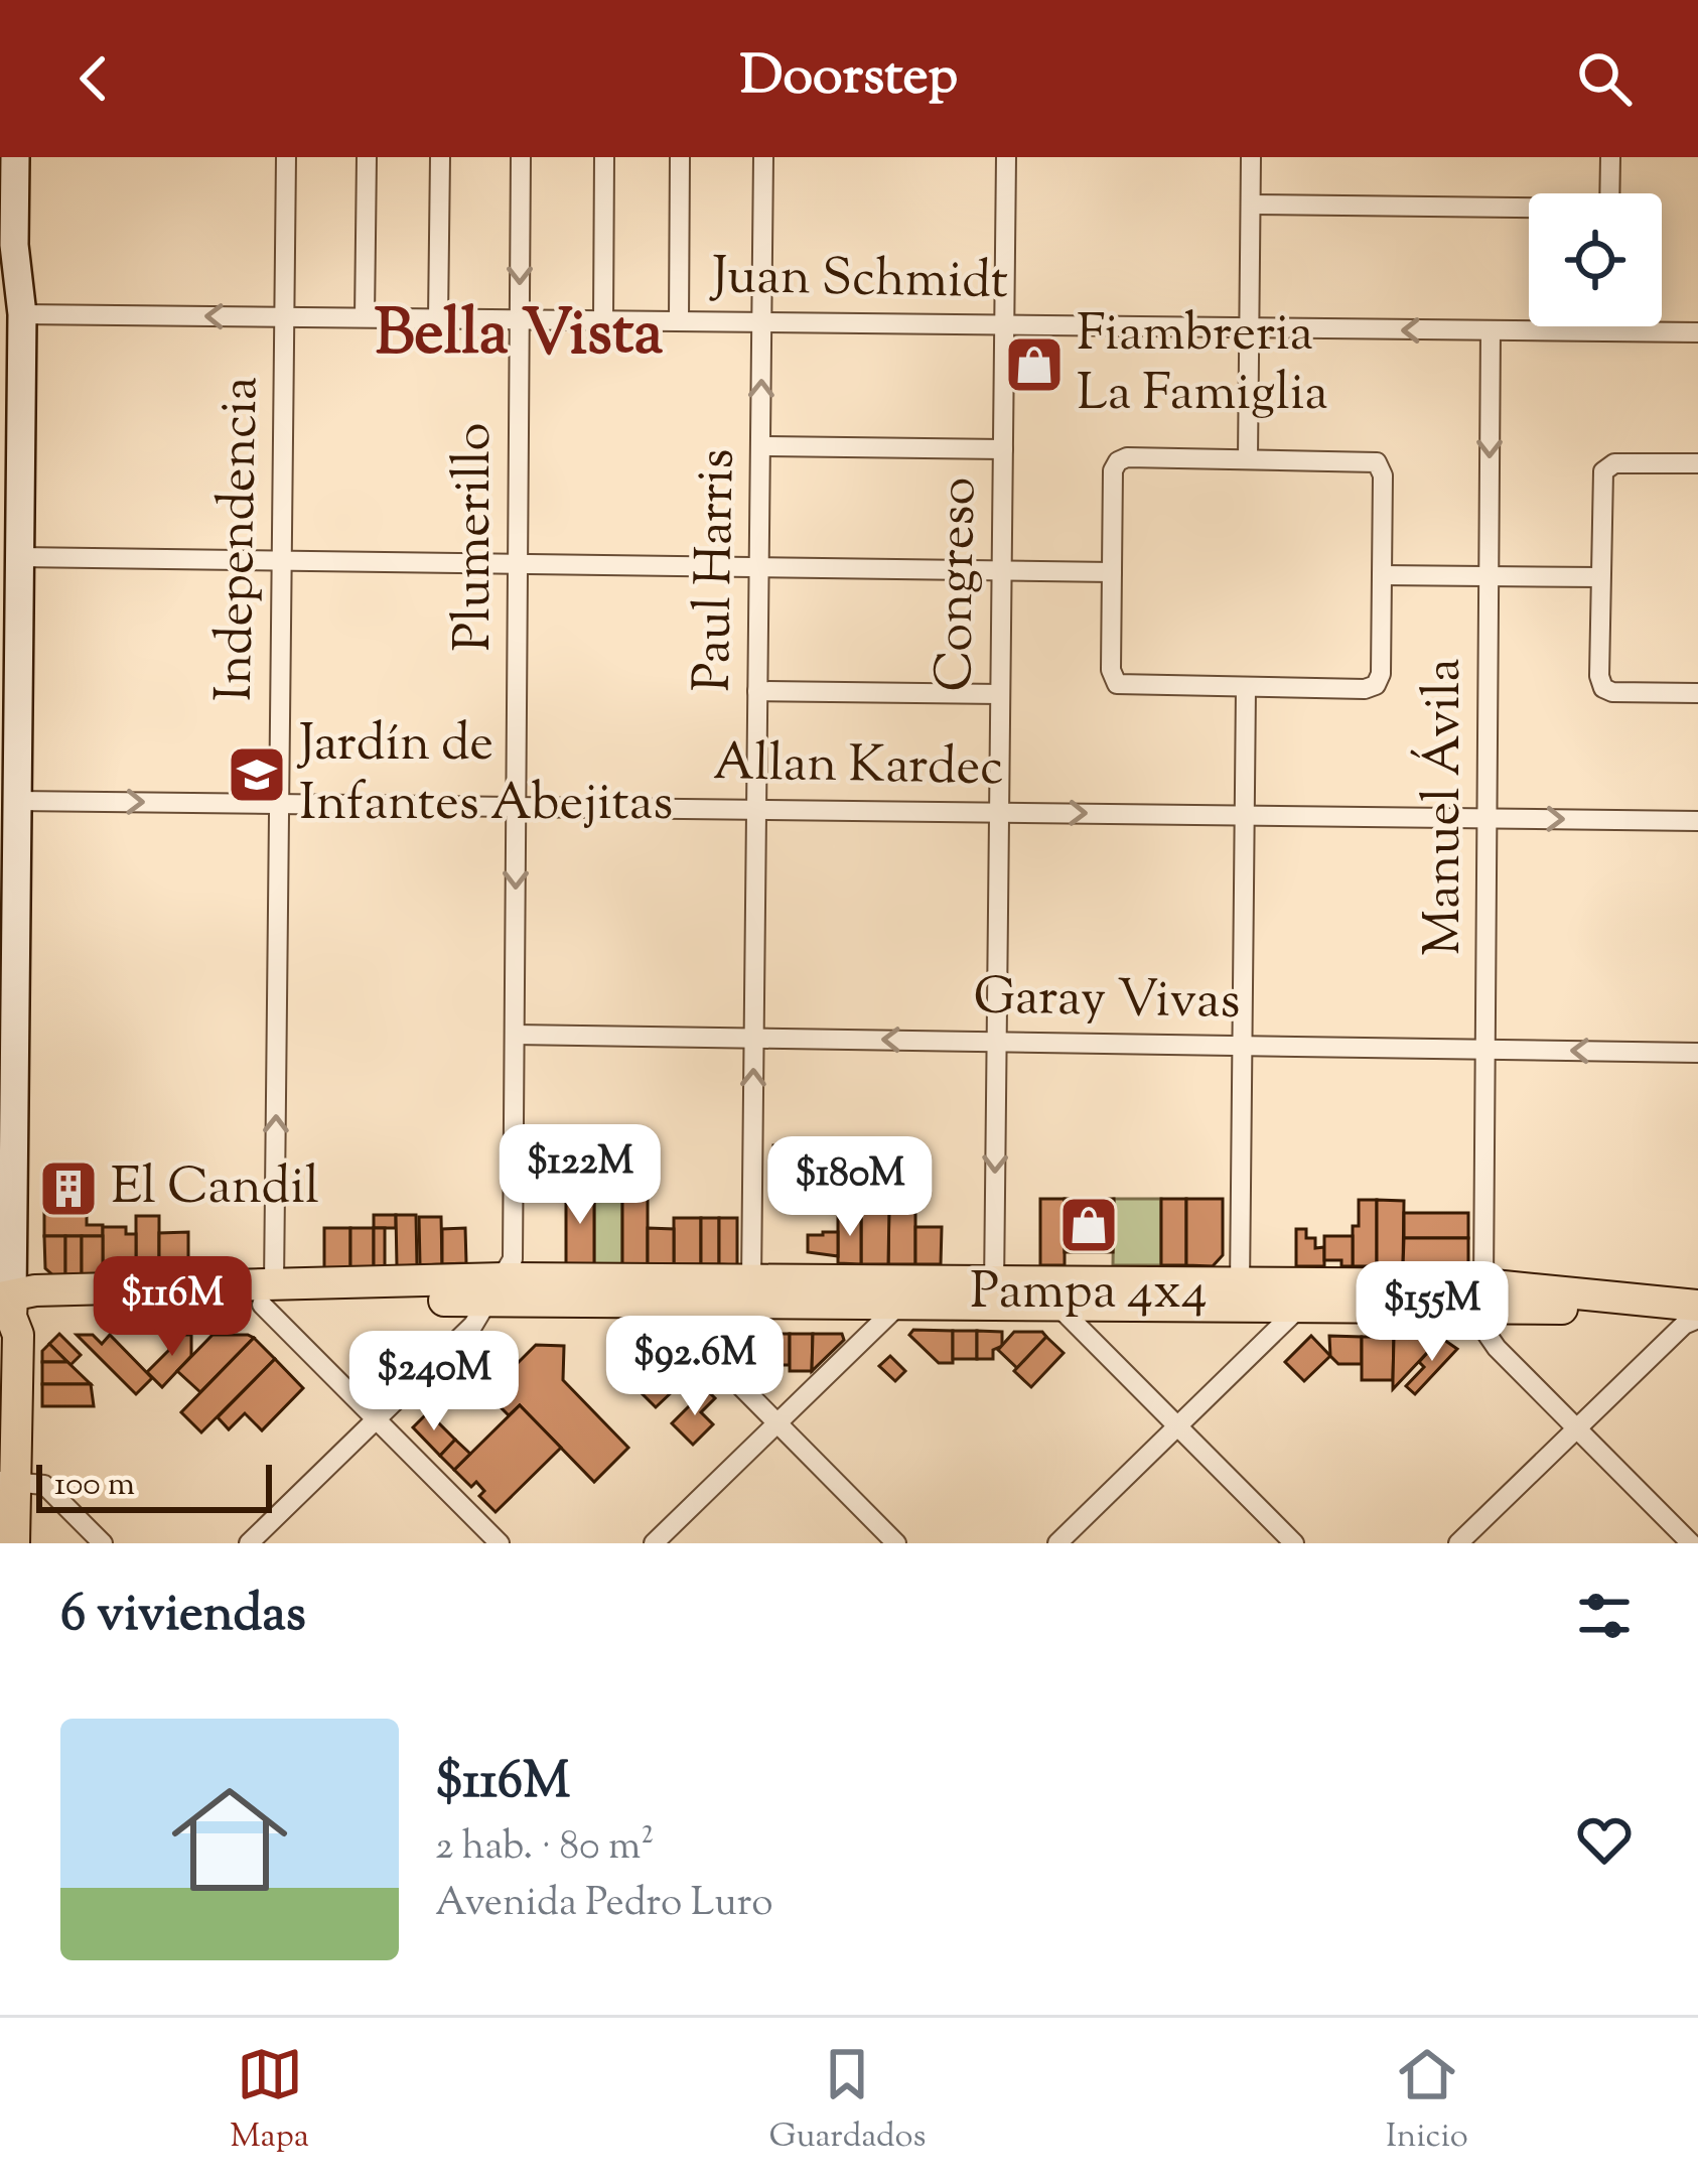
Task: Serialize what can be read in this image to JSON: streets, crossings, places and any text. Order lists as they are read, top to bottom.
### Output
{
  "streets": {
    "street": [
      "Juan Schmidt",
      "Plumerillo",
      "Independencia",
      "Paul Harris",
      "Congreso",
      "Allan Kardec",
      "Manuel Ávila",
      "Garay Vivas"
    ]
  },
  "crossings": [
    ["Juan Schmidt", "Plumerillo"],
    ["Juan Schmidt", "Independencia"],
    ["Juan Schmidt", "Paul Harris"],
    ["Juan Schmidt", "Congreso"],
    ["Juan Schmidt", "Manuel Ávila"],
    ["Plumerillo", "Allan Kardec"],
    ["Plumerillo", "Garay Vivas"],
    ["Independencia", "Allan Kardec"],
    ["Paul Harris", "Allan Kardec"],
    ["Paul Harris", "Garay Vivas"],
    ["Congreso", "Allan Kardec"],
    ["Congreso", "Garay Vivas"],
    ["Allan Kardec", "Manuel Ávila"],
    ["Manuel Ávila", "Garay Vivas"]
  ],
  "one_way": ["Independencia", "Allan Kardec", "Garay Vivas"],
  "districts": ["Bella Vista"],
  "places": {
    "shop": ["Fiambreria La Famiglia", "Pampa 4x4"],
    "school or university": ["Jardín de Infantes Abejitas"],
    "building": ["El Candil"]
  },
  "scale_bar": "100 m",
  "page": {
    "header": "Doorstep",
    "price": [
      "$122M",
      "$180M",
      "$116M",
      "$155M",
      "$92.6M",
      "$240M"
    ],
    "scale": "100 m",
    "heading": "6 viviendas",
    "list": [
      {
        "name": "$116M",
        "note": "2 hab. · 80 m² · Avenida Pedro Luro"
      }
    ],
    "tabs": ["Mapa", "Guardados", "Inicio"]
  }
}
